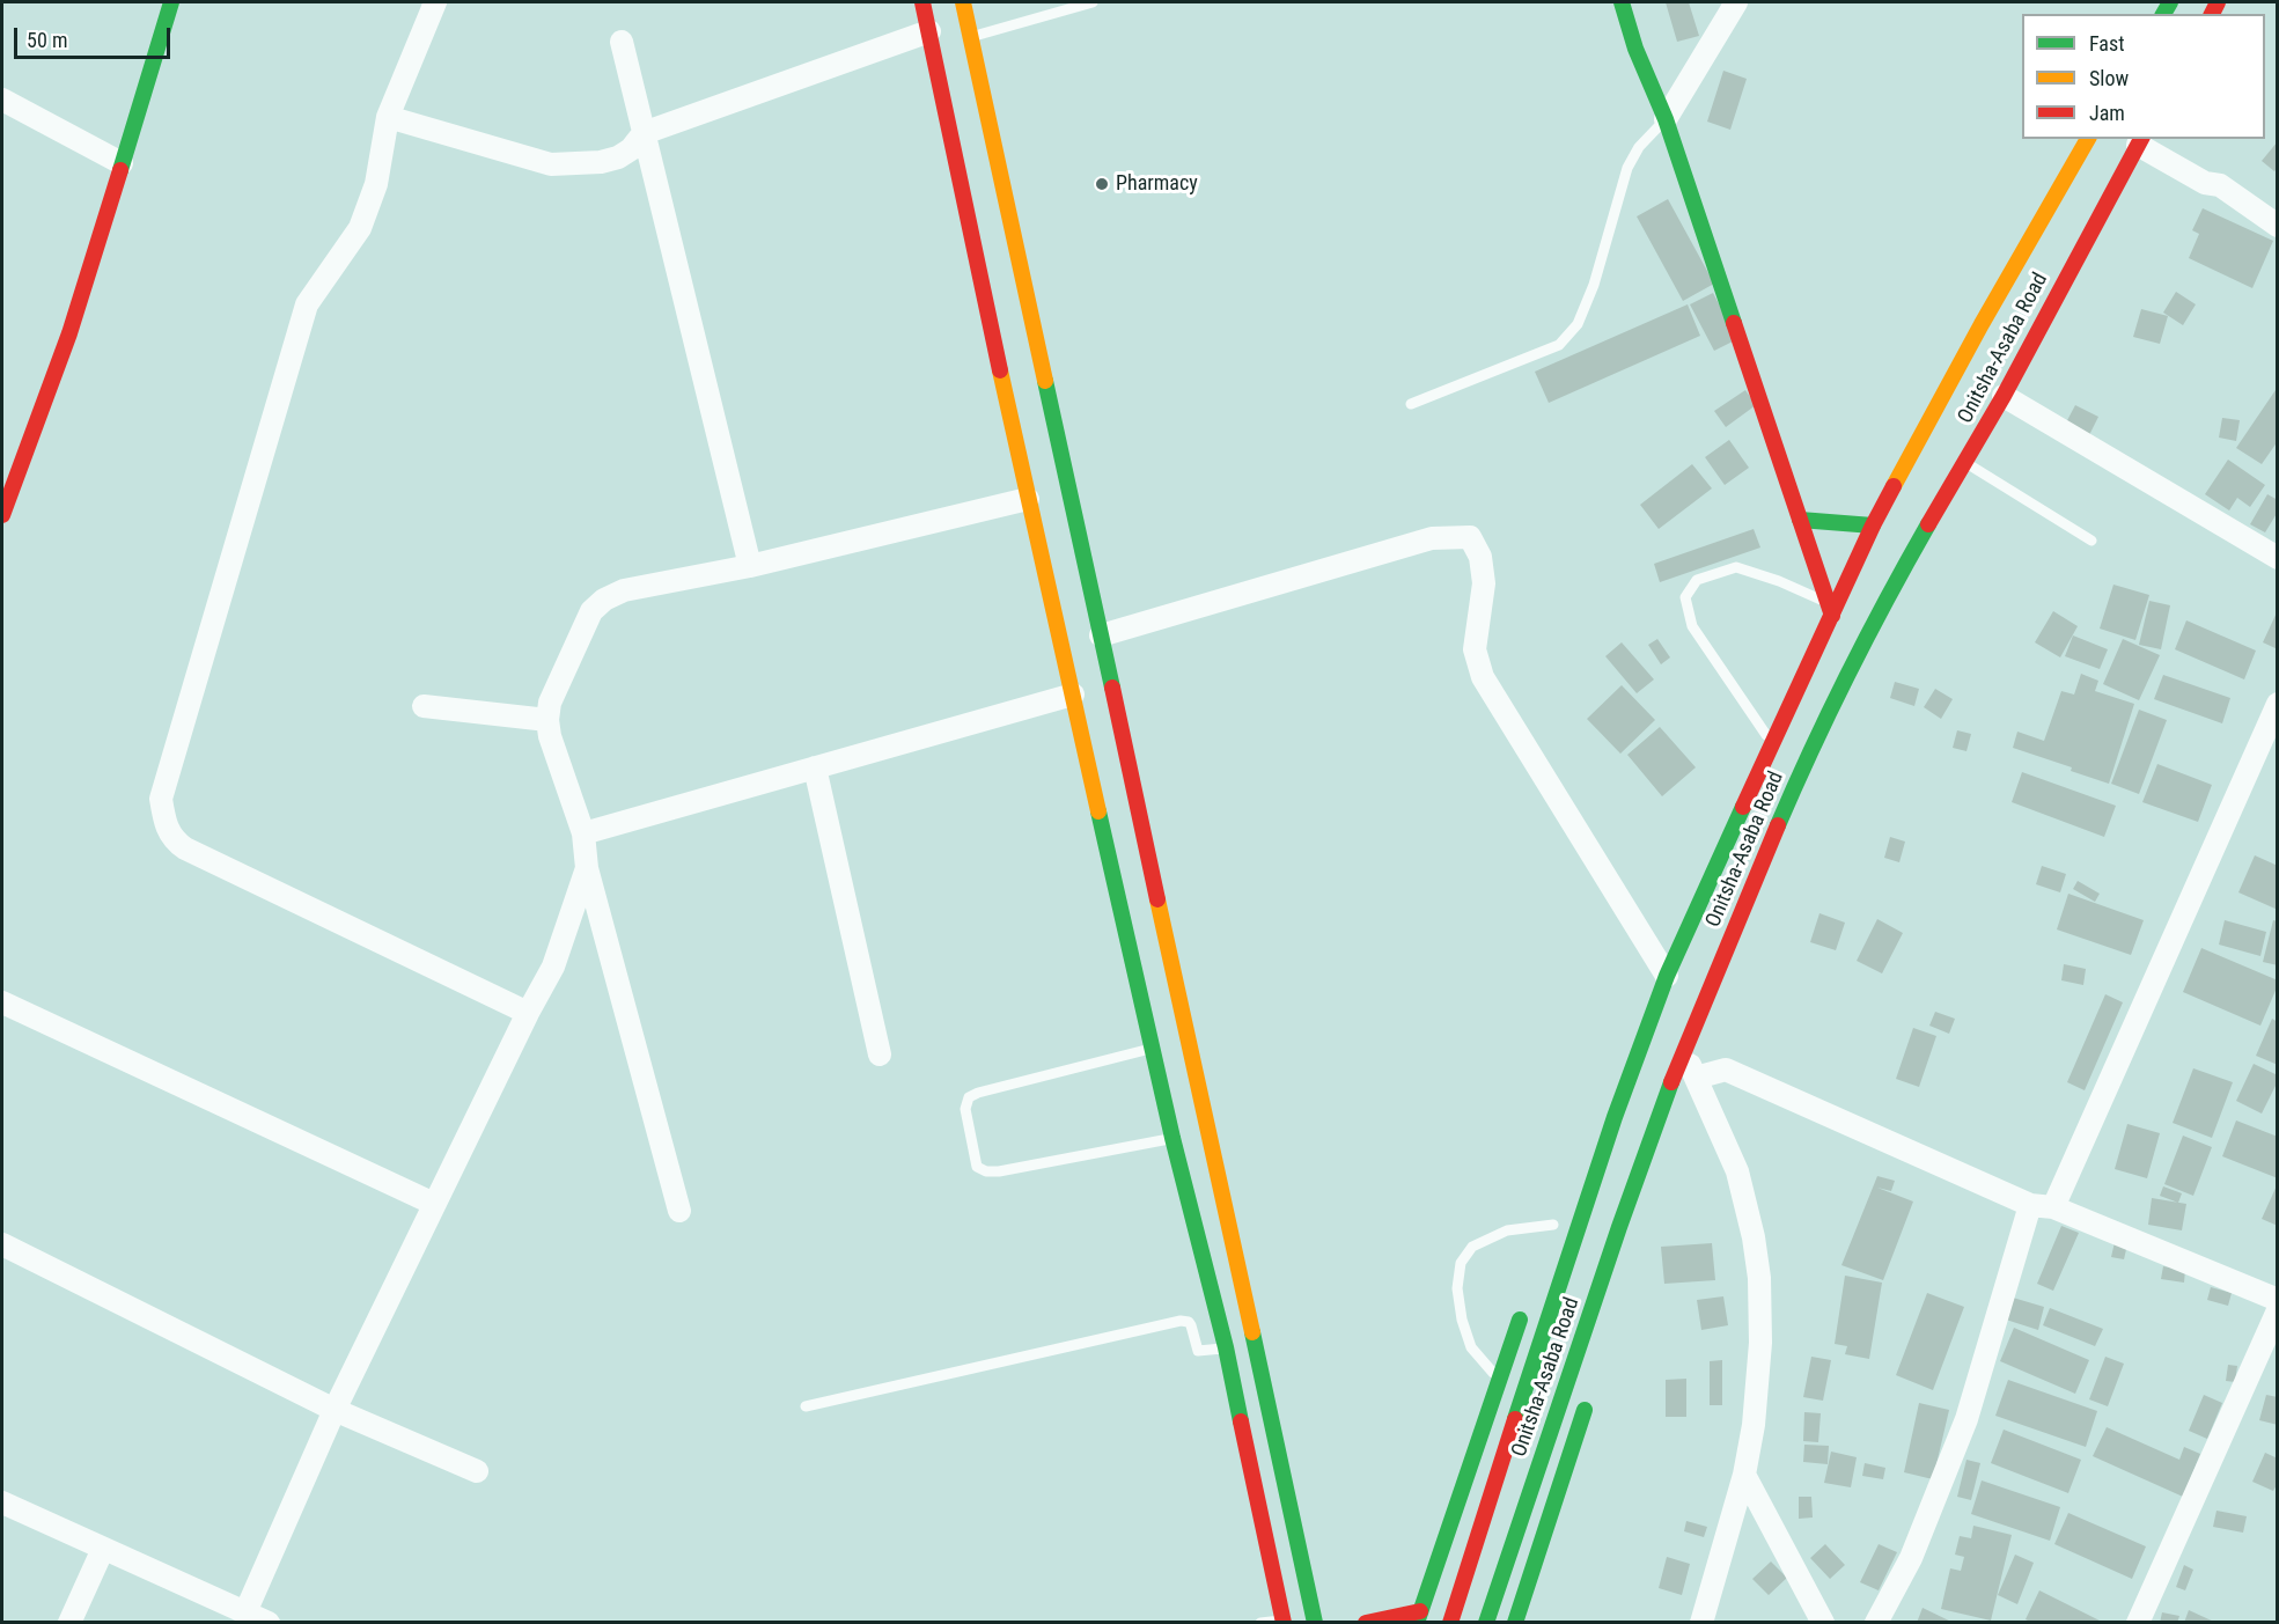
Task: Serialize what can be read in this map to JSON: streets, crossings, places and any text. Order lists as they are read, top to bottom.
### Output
{
  "streets": {
    "main road": ["Onitsha-Asaba Road"]
  },
  "places": ["Pharmacy"],
  "legend": ["Fast", "Slow", "Jam"],
  "scale_bar": "50 m"
}
